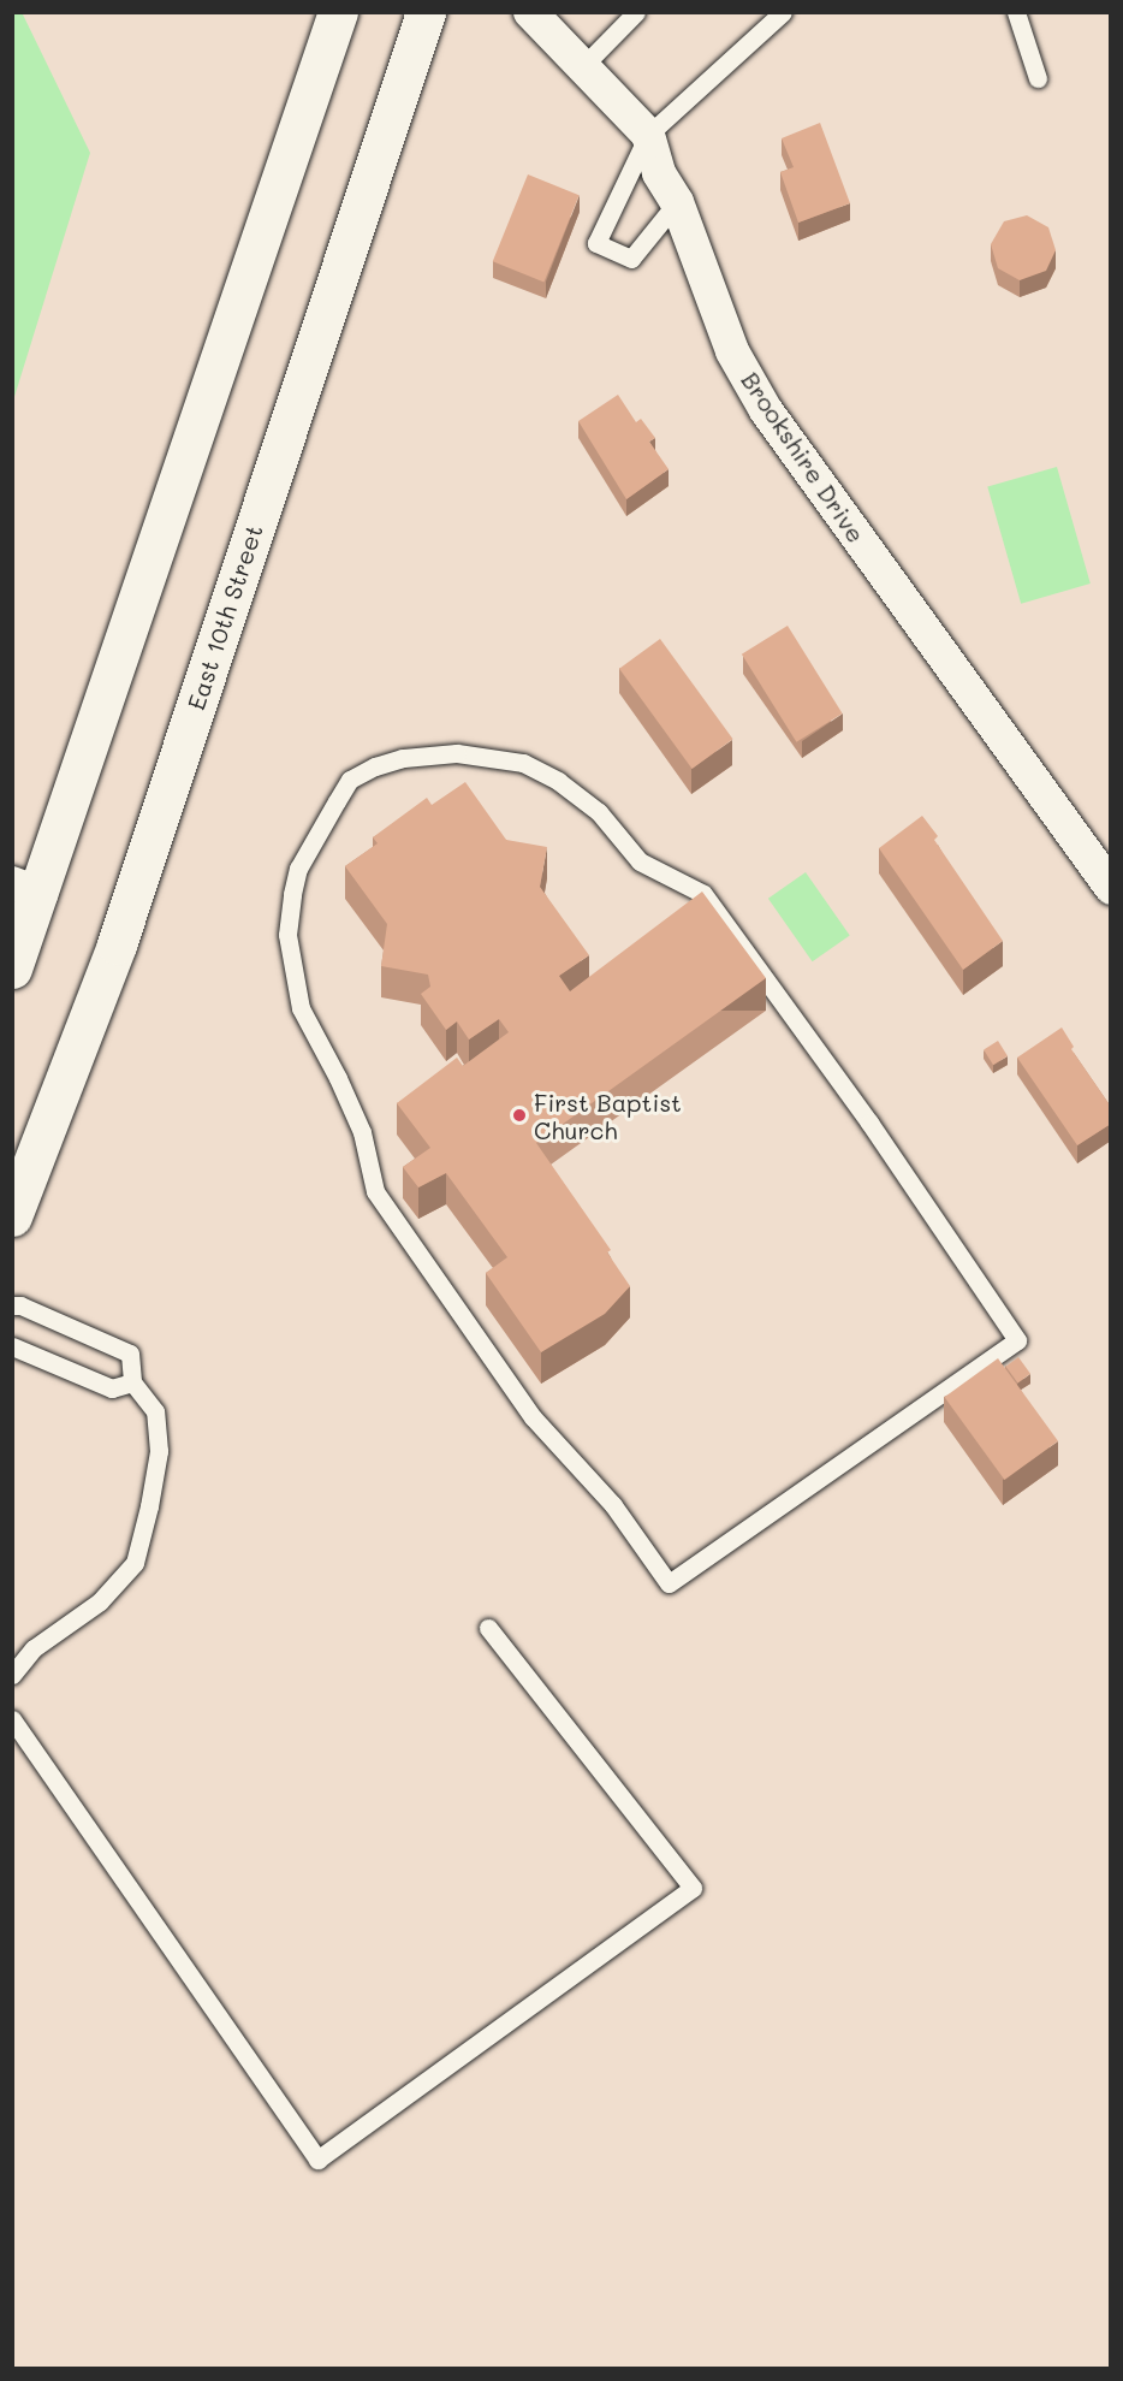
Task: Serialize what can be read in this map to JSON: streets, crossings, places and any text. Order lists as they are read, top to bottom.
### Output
{
  "streets": {
    "main road": ["East 10th Street"],
    "street": ["Brookshire Drive"]
  },
  "places": ["First Baptist Church"]
}
